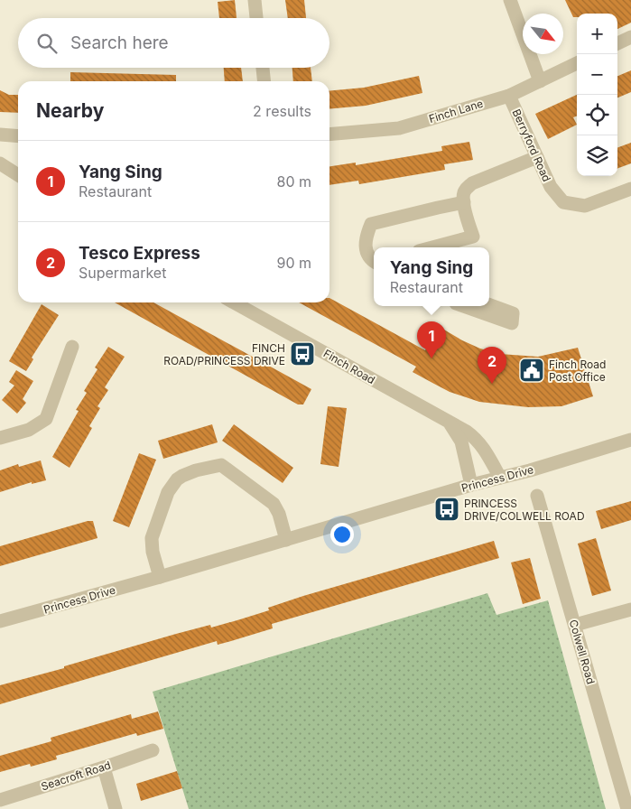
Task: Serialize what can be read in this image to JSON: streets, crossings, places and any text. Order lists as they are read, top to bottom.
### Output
{
  "streets": {
    "street": [
      "Finch Lane",
      "Berryford Road",
      "Finch Road",
      "Princess Drive",
      "Colwell Road",
      "Seacroft Road"
    ]
  },
  "crossings": [
    ["Finch Lane", "Berryford Road"],
    ["Finch Road", "Princess Drive"]
  ],
  "places": {
    "bus stop": ["FINCH ROAD/PRINCESS DRIVE", "PRINCESS DRIVE/COLWELL ROAD"],
    "public building": ["Finch Road Post Office"]
  },
  "north": "bottom right",
  "page": {
    "map_buttons": ["+", "−"],
    "search": "Search here",
    "heading": ["Nearby", "2 results"],
    "list": [
      {
        "mark": "1",
        "name": "Yang Sing",
        "note": "Restaurant",
        "value": "80 m"
      },
      {
        "mark": "2",
        "name": "Tesco Express",
        "note": "Supermarket",
        "value": "90 m"
      }
    ],
    "popup": ["Yang Sing", "Restaurant"],
    "pins": ["1", "2"]
  }
}
